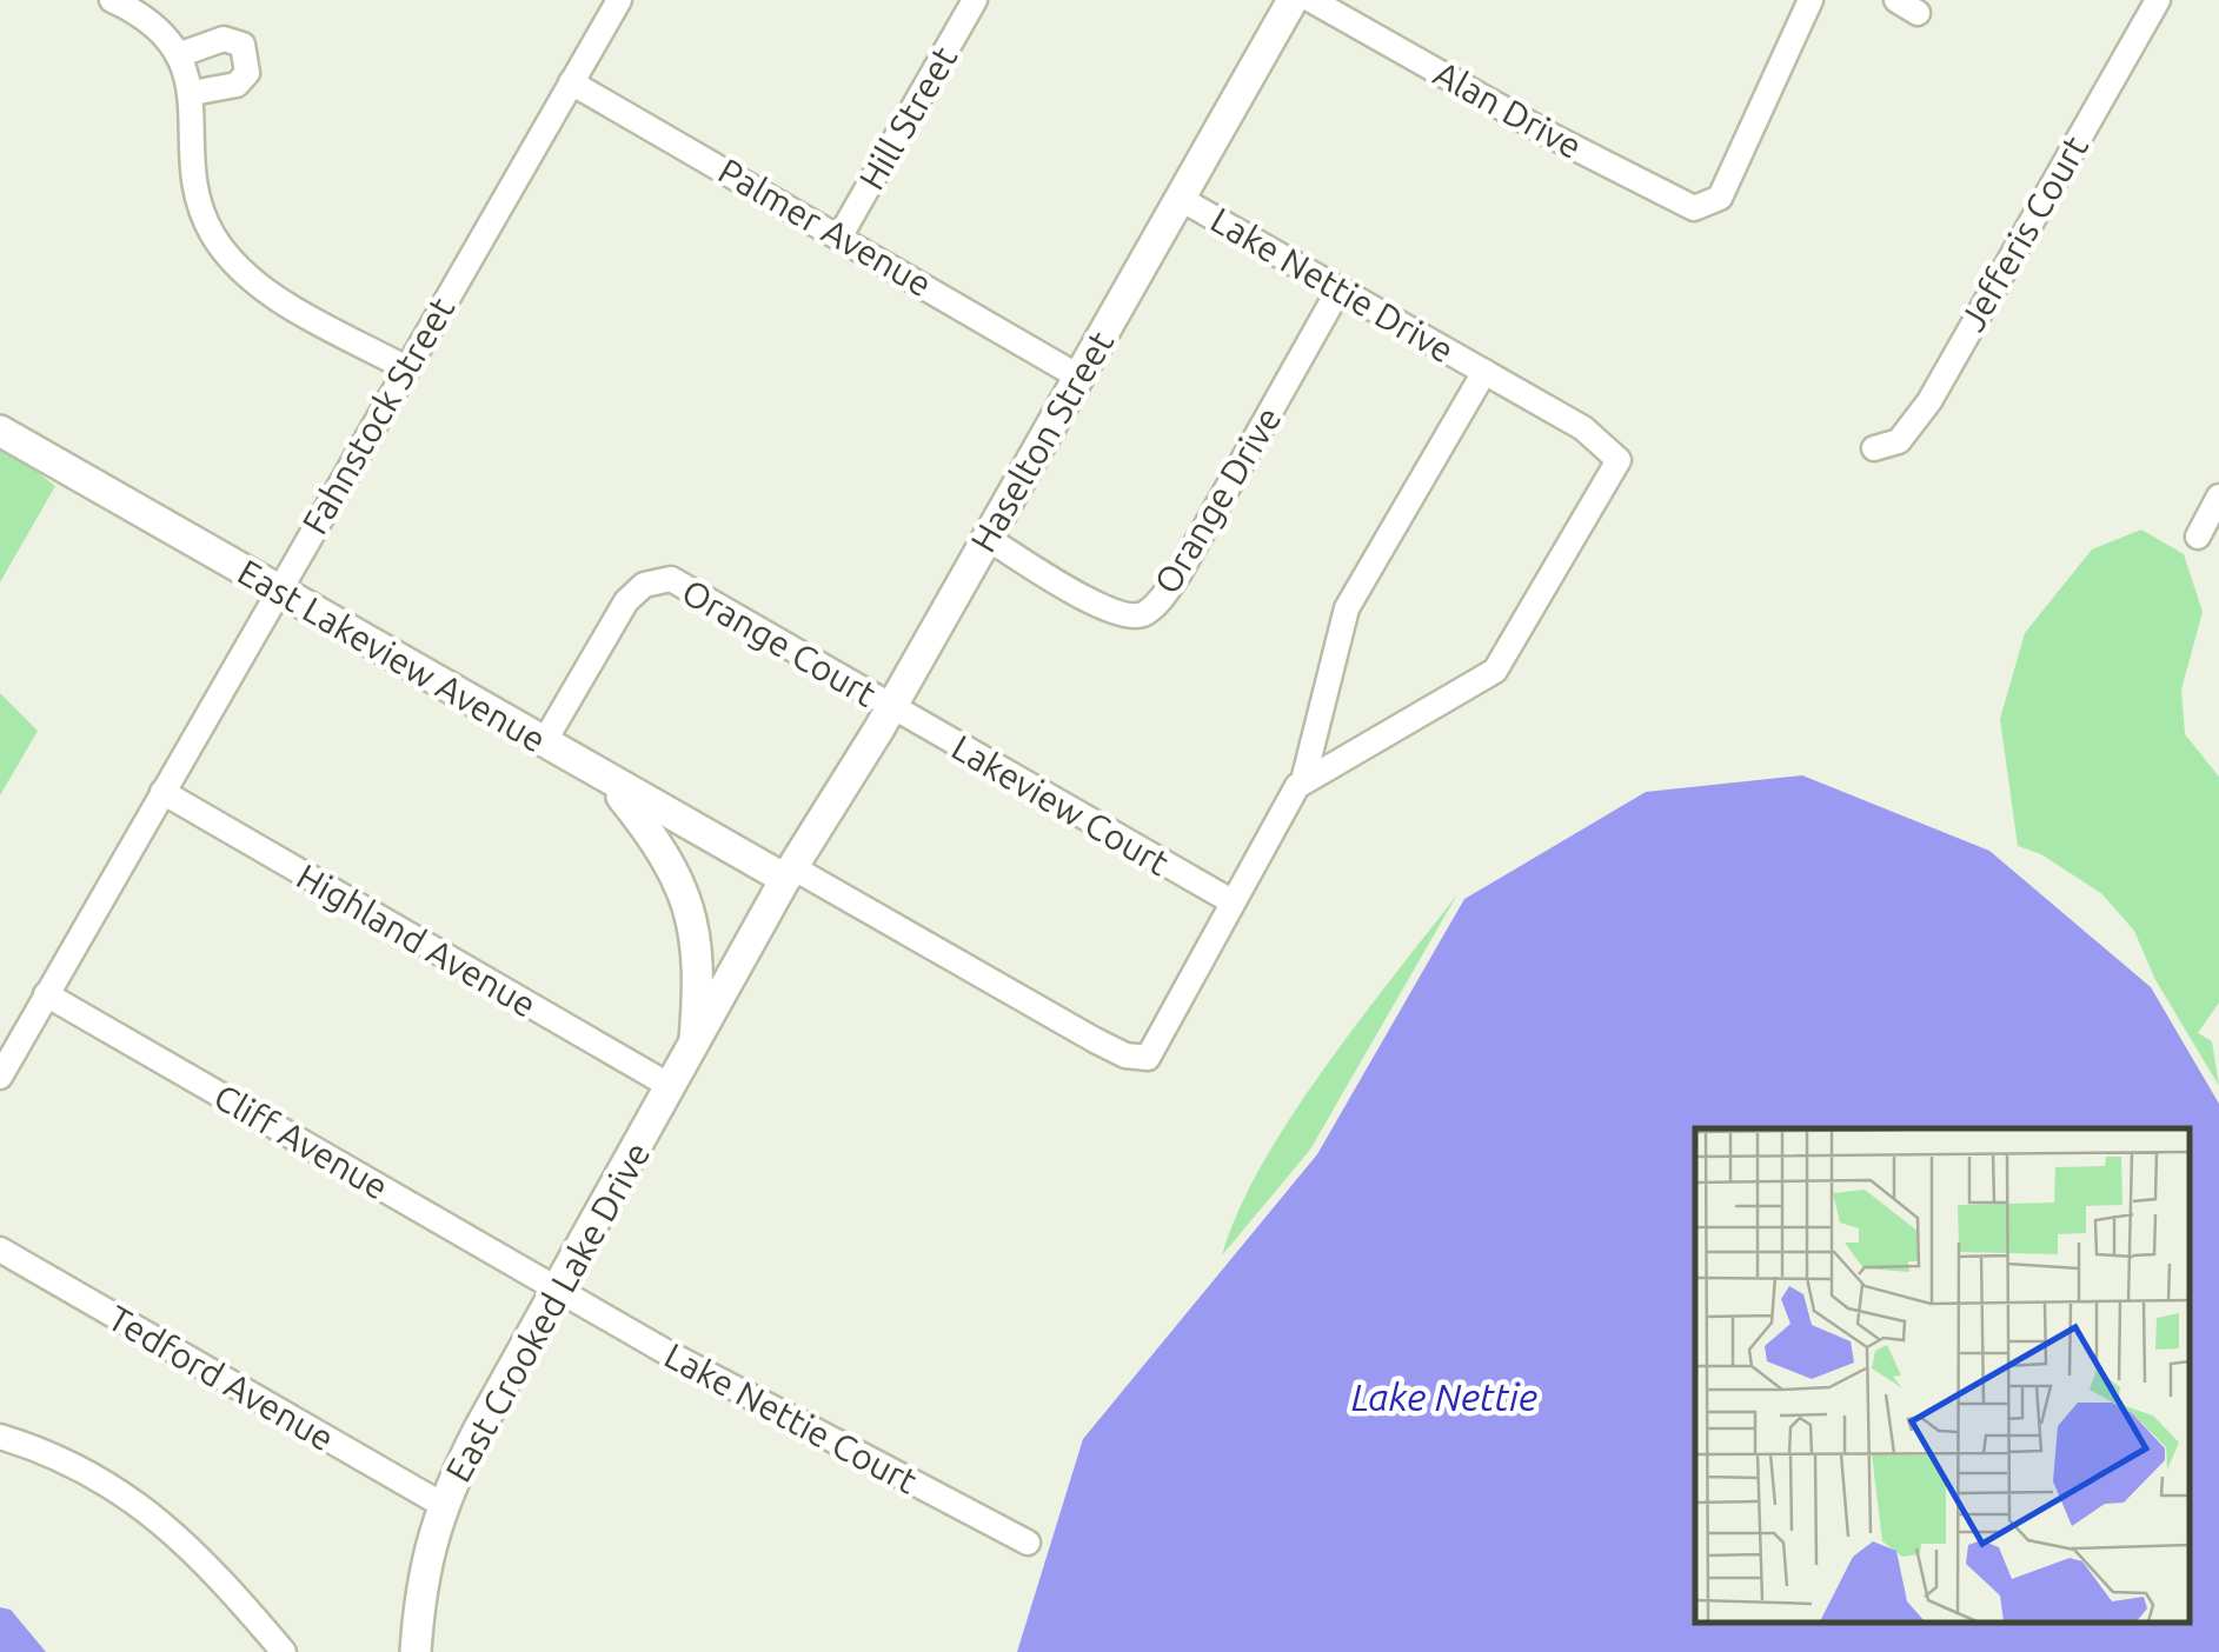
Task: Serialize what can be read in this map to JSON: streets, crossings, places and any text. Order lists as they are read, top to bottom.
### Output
{
  "streets": {
    "street": [
      "Alan Drive",
      "Hill Street",
      "Palmer Avenue",
      "Jefferis Court",
      "Lake Nettie Drive",
      "Fahnstock Street",
      "Haselton Street",
      "Orange Drive",
      "Orange Court",
      "East Lakeview Avenue",
      "Lakeview Court",
      "Highland Avenue",
      "Cliff Avenue",
      "East Crooked Lake Drive",
      "Tedford Avenue",
      "Lake Nettie Court"
    ]
  },
  "crossings": [
    ["Hill Street", "Palmer Avenue"],
    ["Palmer Avenue", "Fahnstock Street"],
    ["Palmer Avenue", "Haselton Street"],
    ["Lake Nettie Drive", "Haselton Street"],
    ["Lake Nettie Drive", "Orange Drive"],
    ["Fahnstock Street", "East Lakeview Avenue"],
    ["Fahnstock Street", "Highland Avenue"],
    ["Fahnstock Street", "Cliff Avenue"],
    ["Haselton Street", "Orange Drive"],
    ["Haselton Street", "Orange Court"],
    ["Haselton Street", "East Lakeview Avenue"],
    ["Haselton Street", "Lakeview Court"],
    ["Haselton Street", "East Crooked Lake Drive"],
    ["Orange Court", "East Lakeview Avenue"],
    ["Orange Court", "Lakeview Court"],
    ["East Lakeview Avenue", "Lakeview Court"],
    ["East Lakeview Avenue", "East Crooked Lake Drive"],
    ["Highland Avenue", "East Crooked Lake Drive"],
    ["Cliff Avenue", "East Crooked Lake Drive"],
    ["Cliff Avenue", "Lake Nettie Court"],
    ["East Crooked Lake Drive", "Tedford Avenue"],
    ["East Crooked Lake Drive", "Lake Nettie Court"]
  ],
  "water": ["Lake Nettie"]
}
